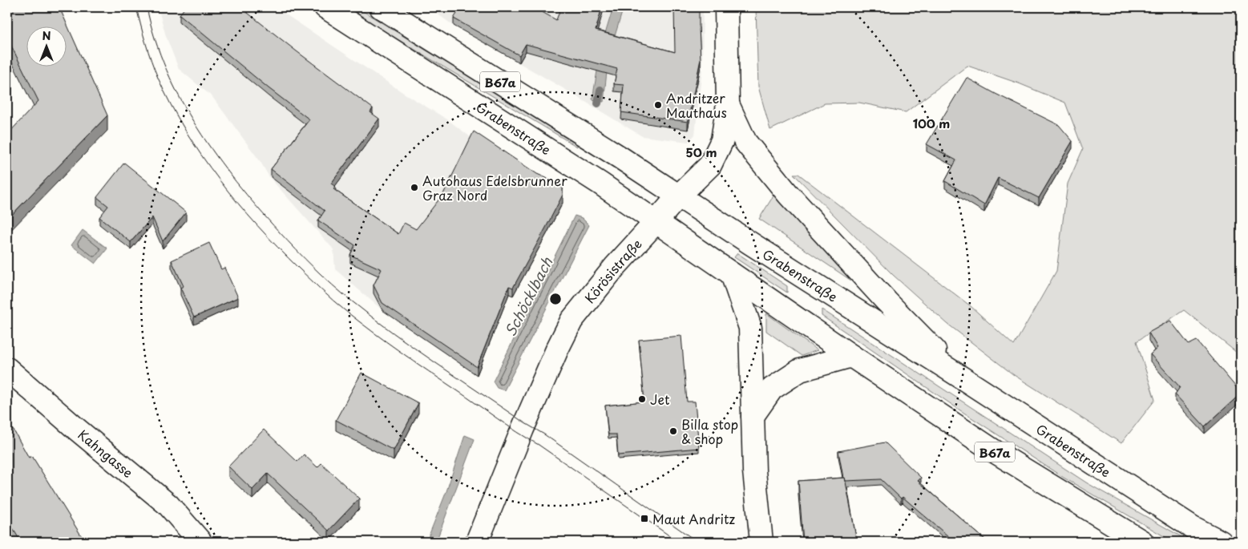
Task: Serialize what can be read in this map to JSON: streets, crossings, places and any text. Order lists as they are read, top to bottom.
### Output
{
  "streets": {
    "main road": [
      "B67a",
      "Grabenstraße",
      "Körösistraße",
      "Kahngasse"
    ]
  },
  "crossings": [
    ["Grabenstraße", "Körösistraße"]
  ],
  "water": ["Schöcklbach"],
  "places": {
    "other": [
      "Andritzer Mauthaus",
      "Autohaus Edelsbrunner Graz Nord",
      "Jet",
      "Billa stop & shop"
    ],
    "transit": ["Maut Andritz"]
  },
  "north": "top",
  "rings": ["100 m", "50 m"]
}
